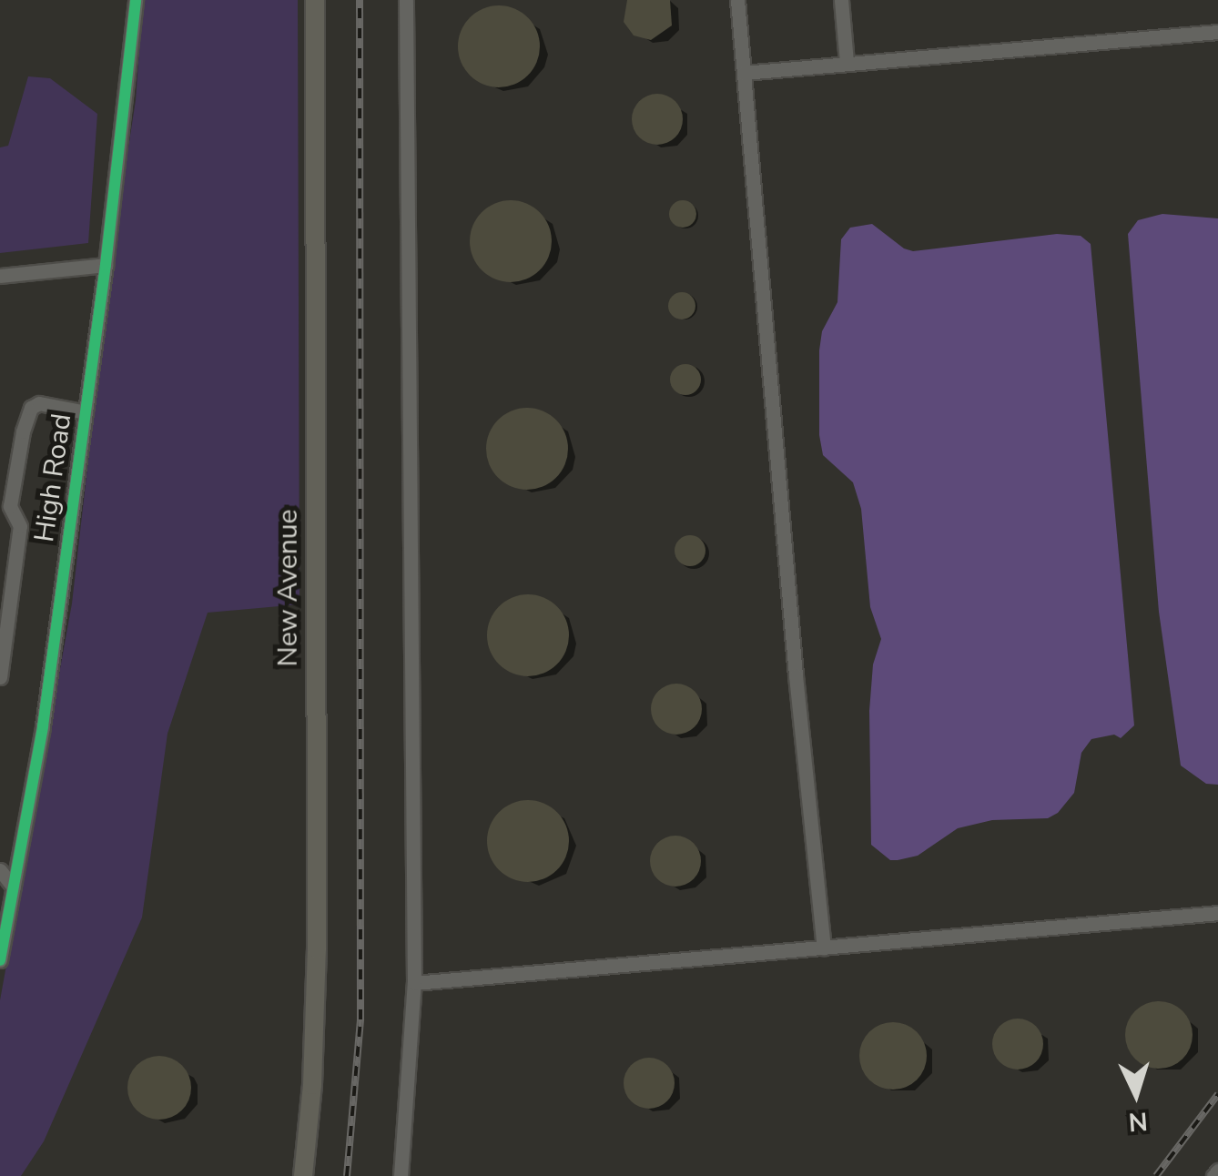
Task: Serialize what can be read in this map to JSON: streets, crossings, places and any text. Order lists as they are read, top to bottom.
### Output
{
  "streets": {
    "main road": ["New Avenue"],
    "street": ["High Road"]
  },
  "north": "bottom"
}
